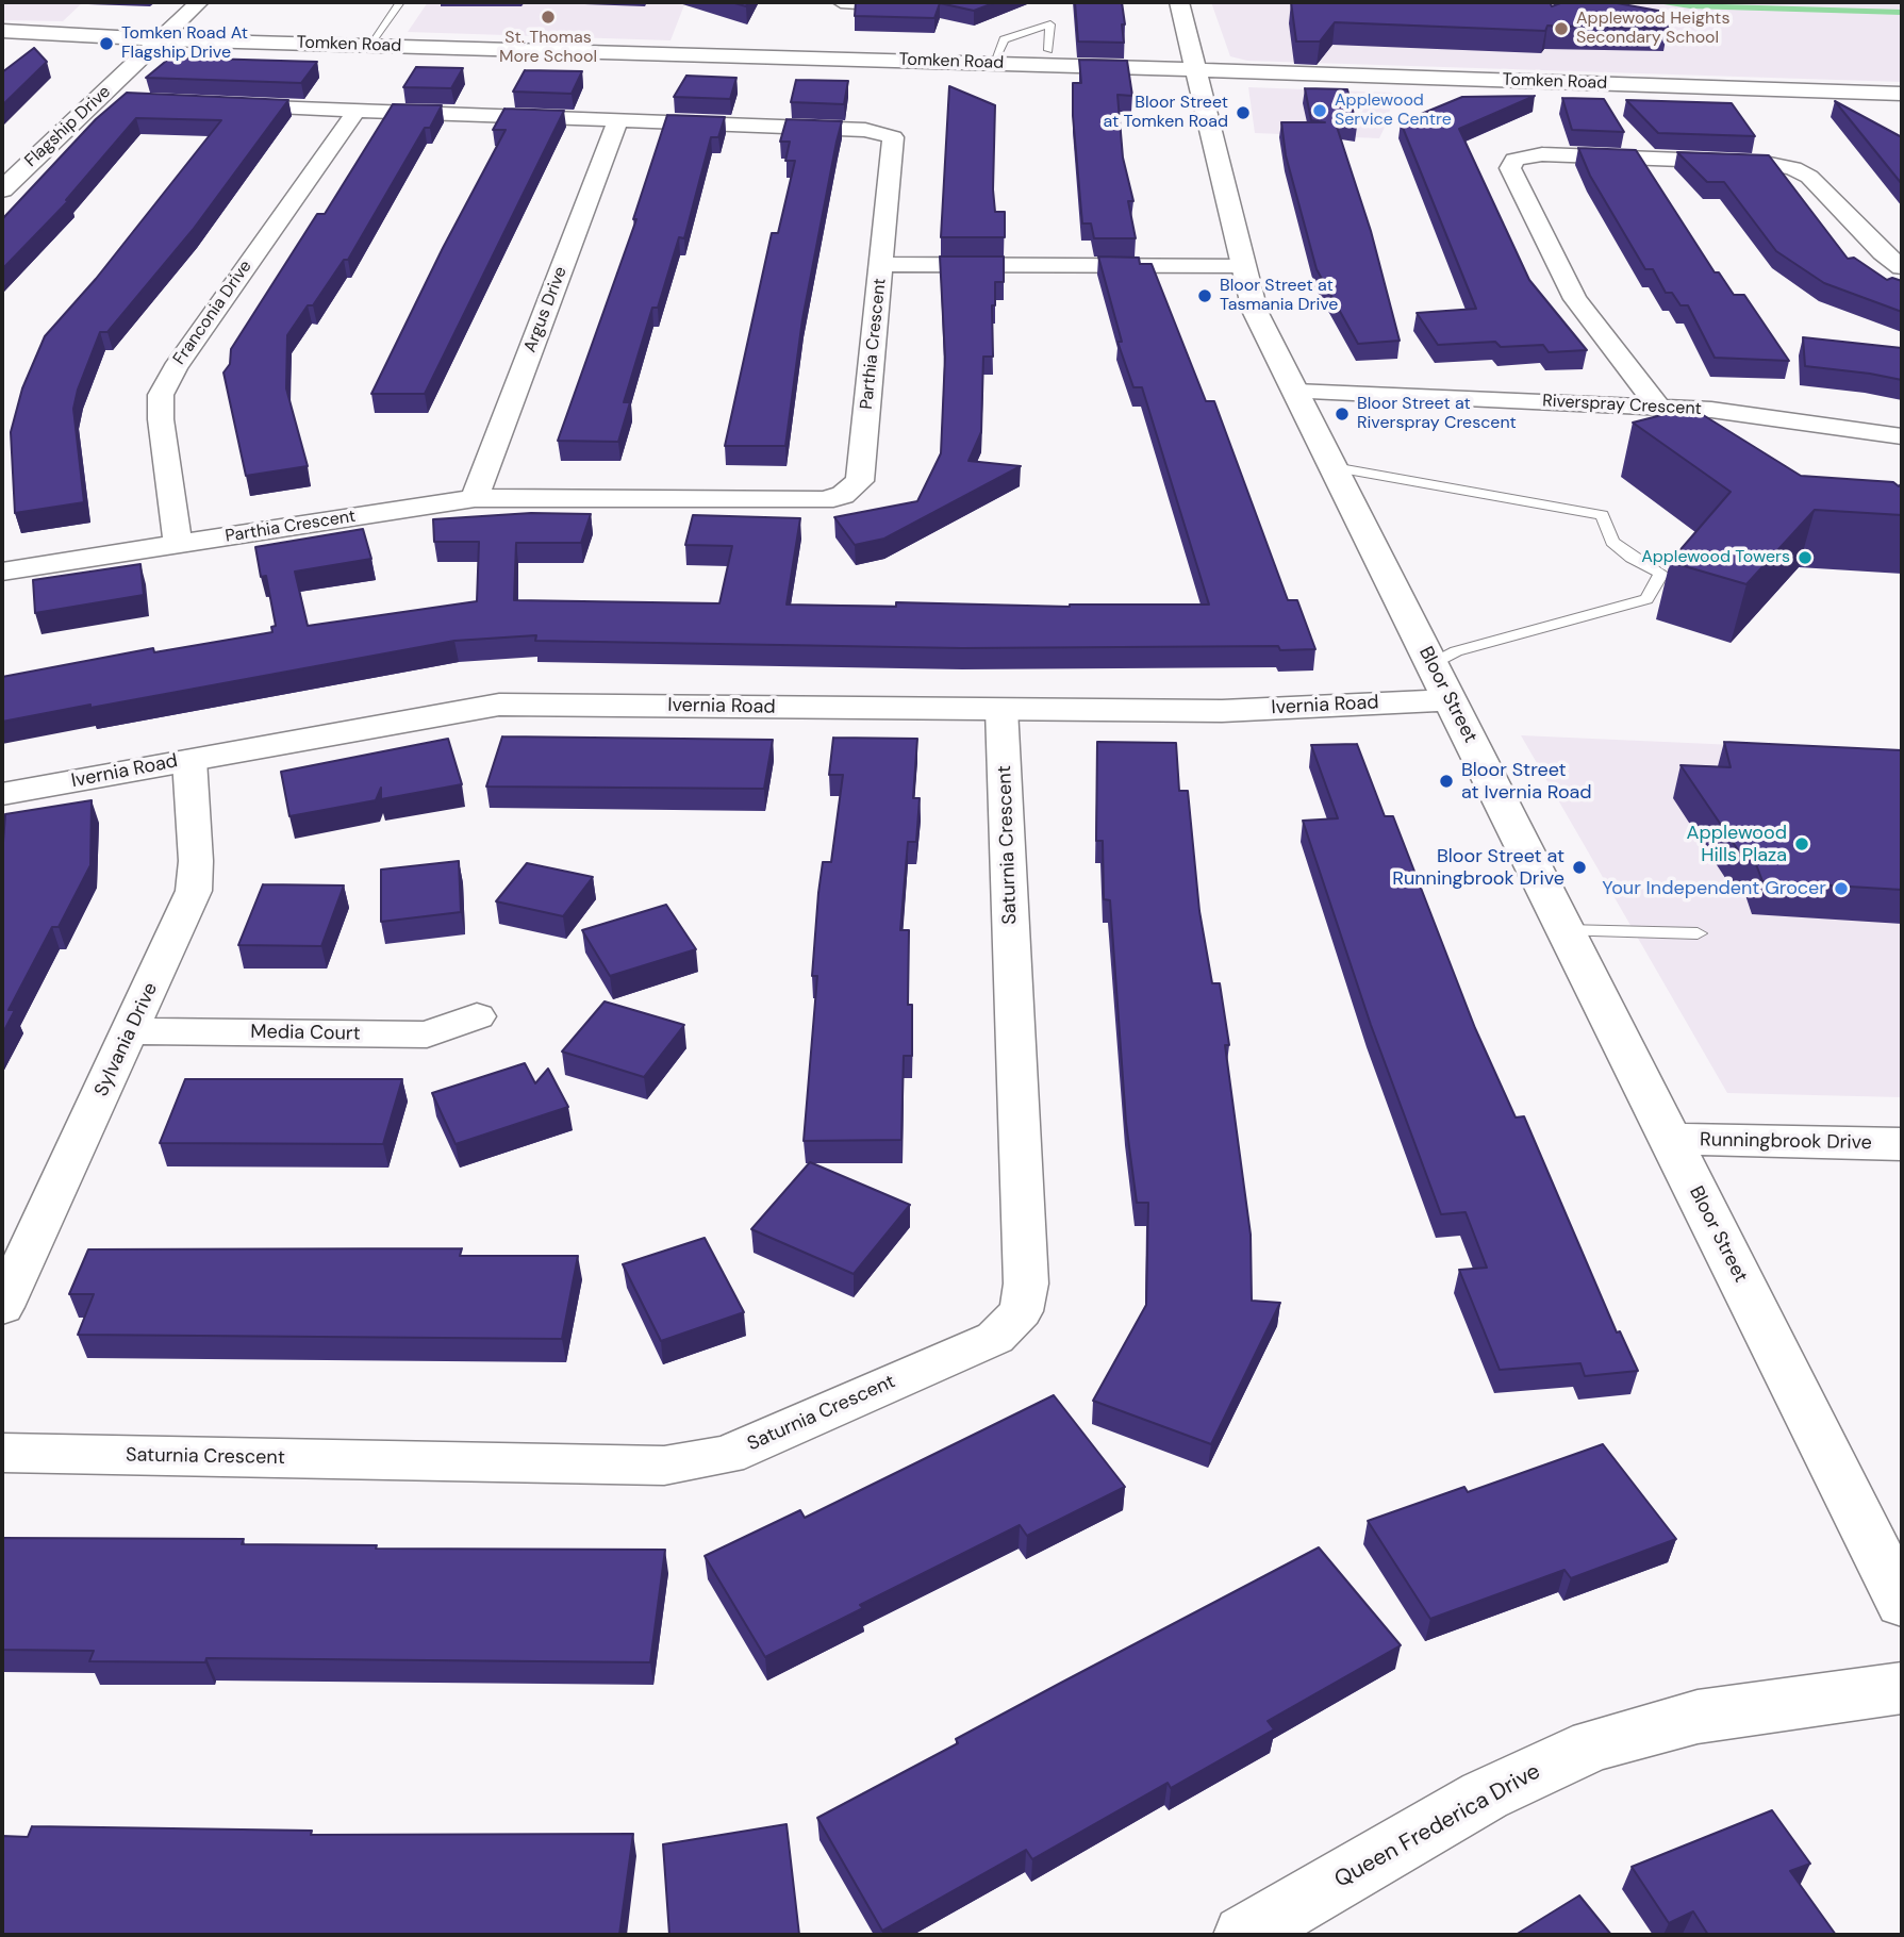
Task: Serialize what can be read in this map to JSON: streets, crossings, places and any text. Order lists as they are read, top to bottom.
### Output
{
  "streets": {
    "street": [
      "Tomken Road",
      "Flagship Drive",
      "Argus Drive",
      "Franconia Drive",
      "Parthia Crescent",
      "Riverspray Crescent",
      "Bloor Street",
      "Ivernia Road",
      "Saturnia Crescent",
      "Media Court",
      "Sylvania Drive",
      "Runningbrook Drive",
      "Queen Frederica Drive"
    ]
  },
  "crossings": [
    ["Tomken Road", "Flagship Drive"],
    ["Tomken Road", "Bloor Street"],
    ["Argus Drive", "Parthia Crescent"],
    ["Franconia Drive", "Parthia Crescent"],
    ["Riverspray Crescent", "Bloor Street"],
    ["Bloor Street", "Ivernia Road"],
    ["Bloor Street", "Runningbrook Drive"],
    ["Ivernia Road", "Saturnia Crescent"],
    ["Ivernia Road", "Sylvania Drive"],
    ["Media Court", "Sylvania Drive"]
  ],
  "places": [
    "St. Thomas More School",
    "Applewood Heights Secondary School",
    "Tomken Road At Flagship Drive",
    "Applewood Service Centre",
    "Bloor Street at Tomken Road",
    "Bloor Street at Tasmania Drive",
    "Bloor Street at Riverspray Crescent",
    "Applewood Towers",
    "Bloor Street at Ivernia Road",
    "Applewood Hills Plaza",
    "Bloor Street at Runningbrook Drive",
    "Your Independent Grocer"
  ]
}
